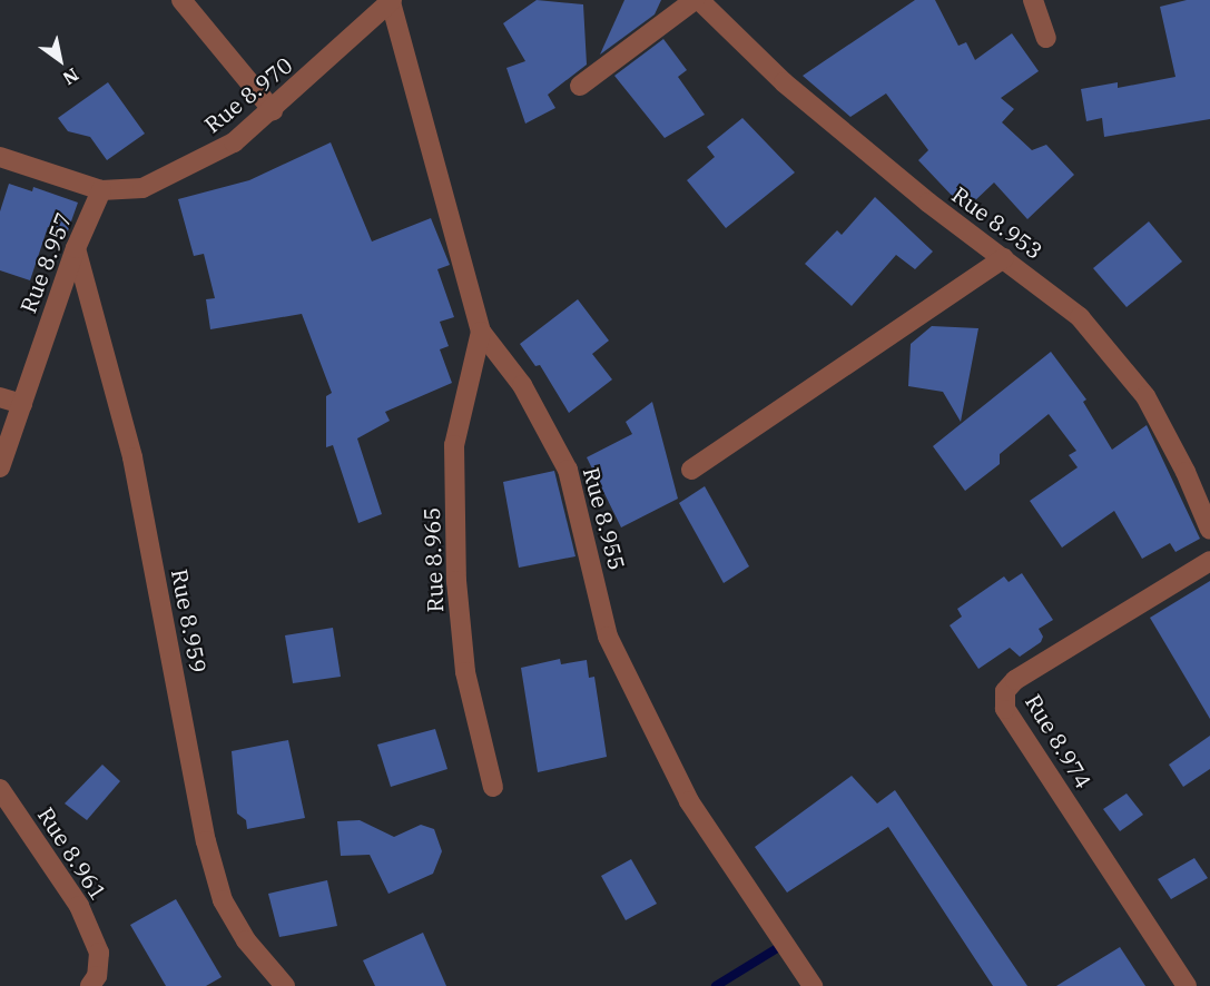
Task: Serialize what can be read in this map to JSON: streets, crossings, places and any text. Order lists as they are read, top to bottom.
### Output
{
  "streets": {
    "street": [
      "Rue 8.970",
      "Rue 8.953",
      "Rue 8.957",
      "Rue 8.955",
      "Rue 8.965",
      "Rue 8.959",
      "Rue 8.974",
      "Rue 8.961"
    ]
  },
  "crossings": [
    ["Rue 8.970", "Rue 8.957"],
    ["Rue 8.970", "Rue 8.955"],
    ["Rue 8.957", "Rue 8.959"],
    ["Rue 8.955", "Rue 8.965"]
  ],
  "north": "bottom right"
}
